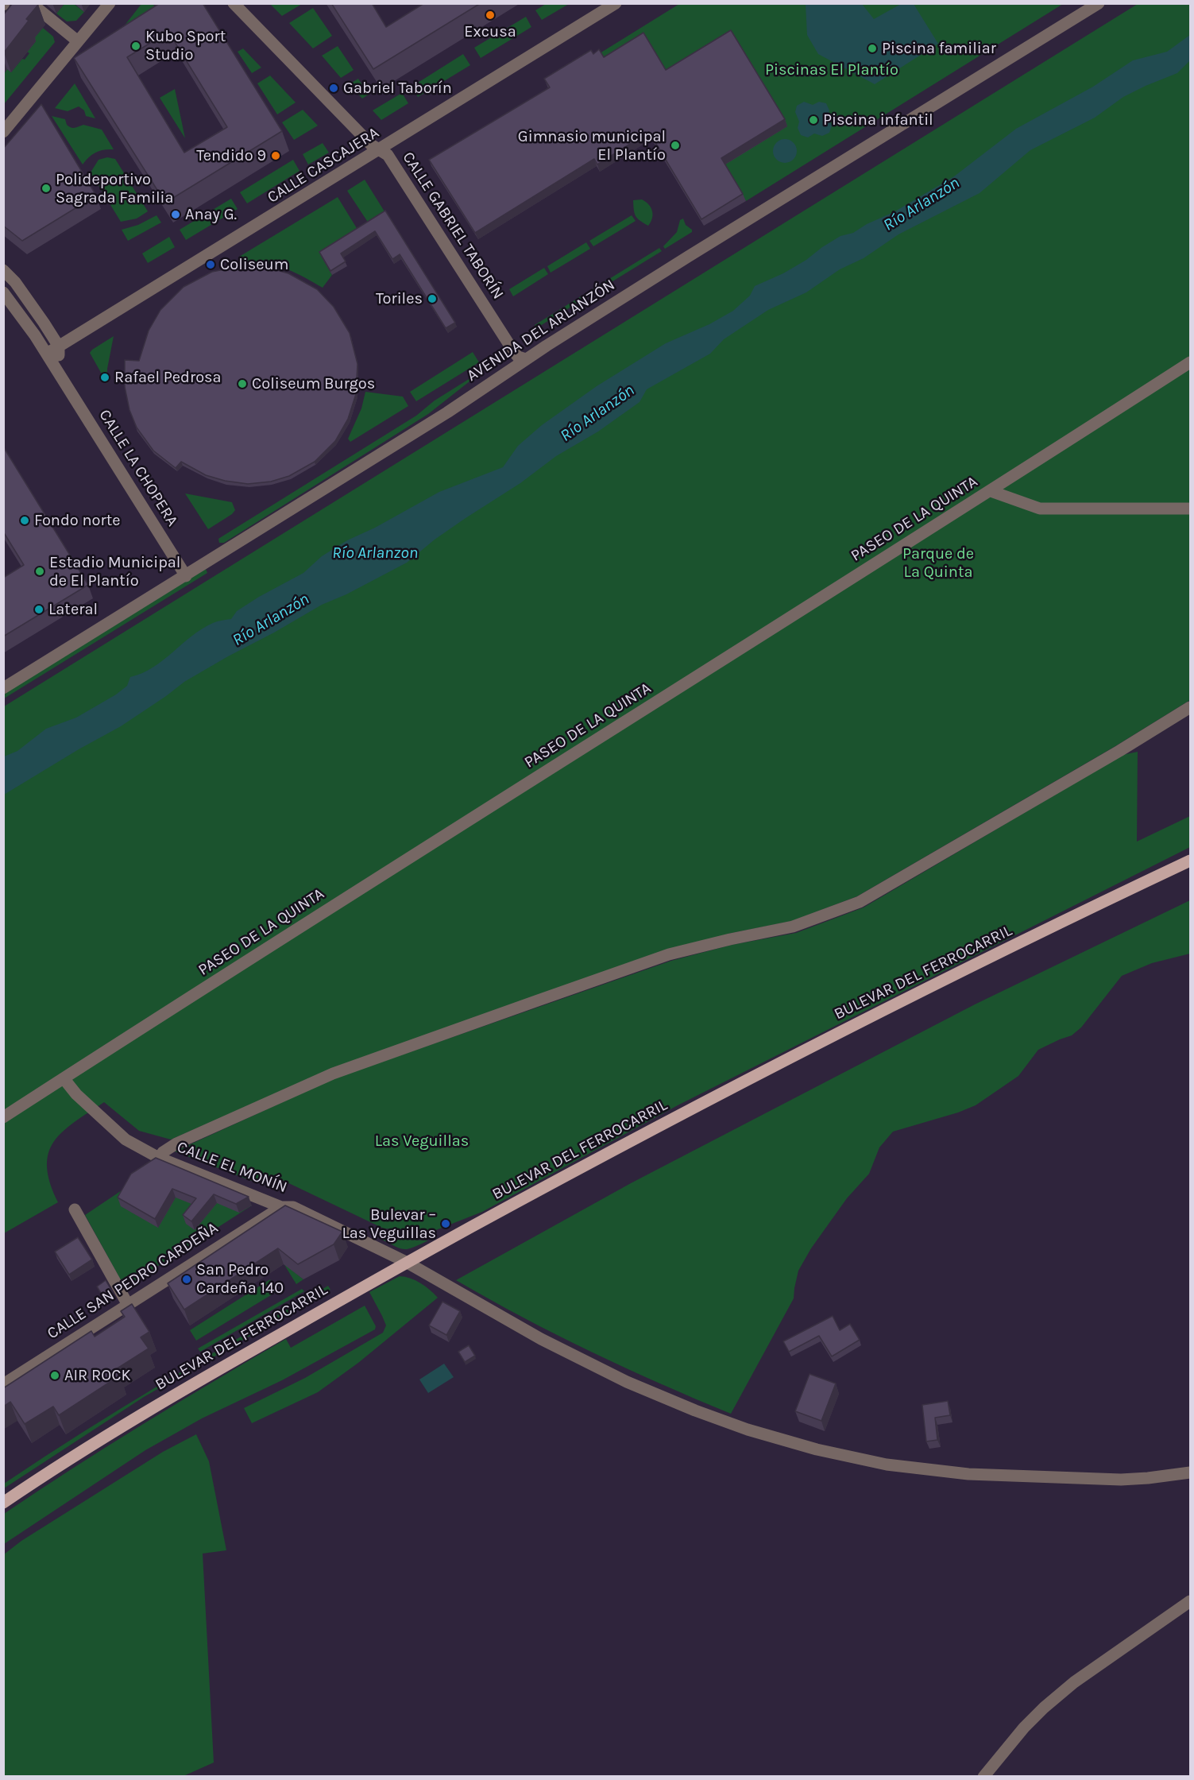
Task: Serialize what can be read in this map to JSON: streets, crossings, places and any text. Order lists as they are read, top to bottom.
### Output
{
  "streets": {
    "main road": ["BULEVAR DEL FERROCARRIL"],
    "street": [
      "CALLE CASCAJERA",
      "CALLE GABRIEL TABORÍN",
      "AVENIDA DEL ARLANZÓN",
      "CALLE LA CHOPERA",
      "PASEO DE LA QUINTA",
      "CALLE EL MONÍN",
      "CALLE SAN PEDRO CARDEÑA"
    ]
  },
  "crossings": [
    ["CALLE CASCAJERA", "CALLE GABRIEL TABORÍN"],
    ["CALLE CASCAJERA", "CALLE LA CHOPERA"],
    ["CALLE GABRIEL TABORÍN", "AVENIDA DEL ARLANZÓN"],
    ["AVENIDA DEL ARLANZÓN", "CALLE LA CHOPERA"],
    ["PASEO DE LA QUINTA", "CALLE EL MONÍN"],
    ["BULEVAR DEL FERROCARRIL", "CALLE EL MONÍN"],
    ["CALLE EL MONÍN", "CALLE SAN PEDRO CARDEÑA"]
  ],
  "water": ["Río Arlanzón", "Río Arlanzon"],
  "parks": ["Piscinas El Plantío", "Parque de La Quinta", "Las Veguillas"],
  "places": [
    "Excusa",
    "Kubo Sport Studio",
    "Piscina familiar",
    "Gabriel Taborín",
    "Piscina infantil",
    "Gimnasio municipal El Plantío",
    "Tendido 9",
    "Polideportivo Sagrada Familia",
    "Anay G.",
    "Coliseum",
    "Toriles",
    "Rafael Pedrosa",
    "Coliseum Burgos",
    "Fondo norte",
    "Estadio Municipal de El Plantío",
    "Lateral",
    "Bulevar – Las Veguillas",
    "San Pedro Cardeña 140",
    "AIR ROCK"
  ]
}
